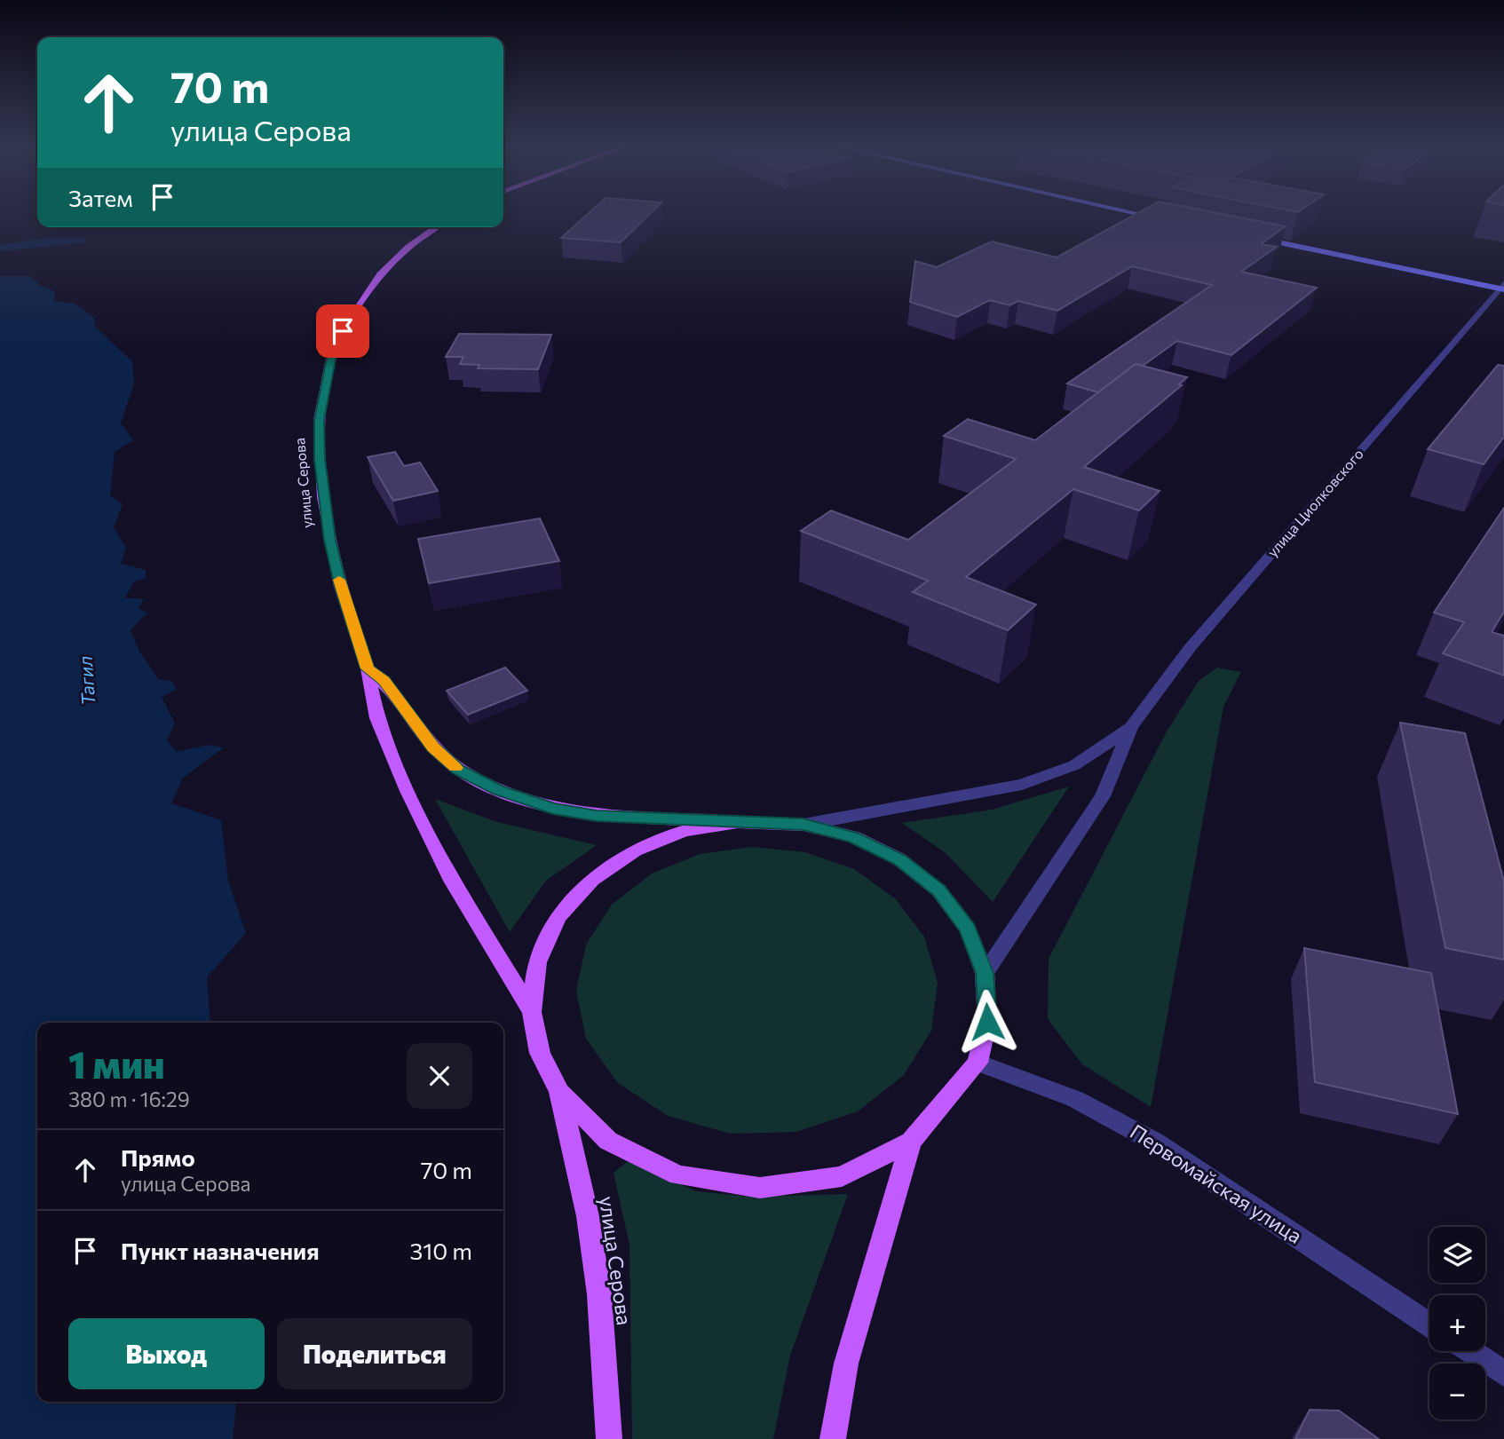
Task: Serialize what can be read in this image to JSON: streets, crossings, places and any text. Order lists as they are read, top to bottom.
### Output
{
  "streets": {
    "main road": ["улица Серова"],
    "street": ["улица Циолковского", "Первомайская улица"]
  },
  "water": ["Тагил"],
  "page": {
    "turn": ["70 m", "улица Серова"],
    "then": "Затем",
    "heading": ["1 мин", "380 m · 16:29"],
    "list": [
      {
        "name": "Прямо",
        "note": "улица Серова",
        "value": "70 m"
      },
      {
        "name": "Пункт назначения",
        "value": "310 m"
      }
    ],
    "map_buttons": ["+", "−"],
    "buttons": ["Выход", "Поделиться"]
  }
}
